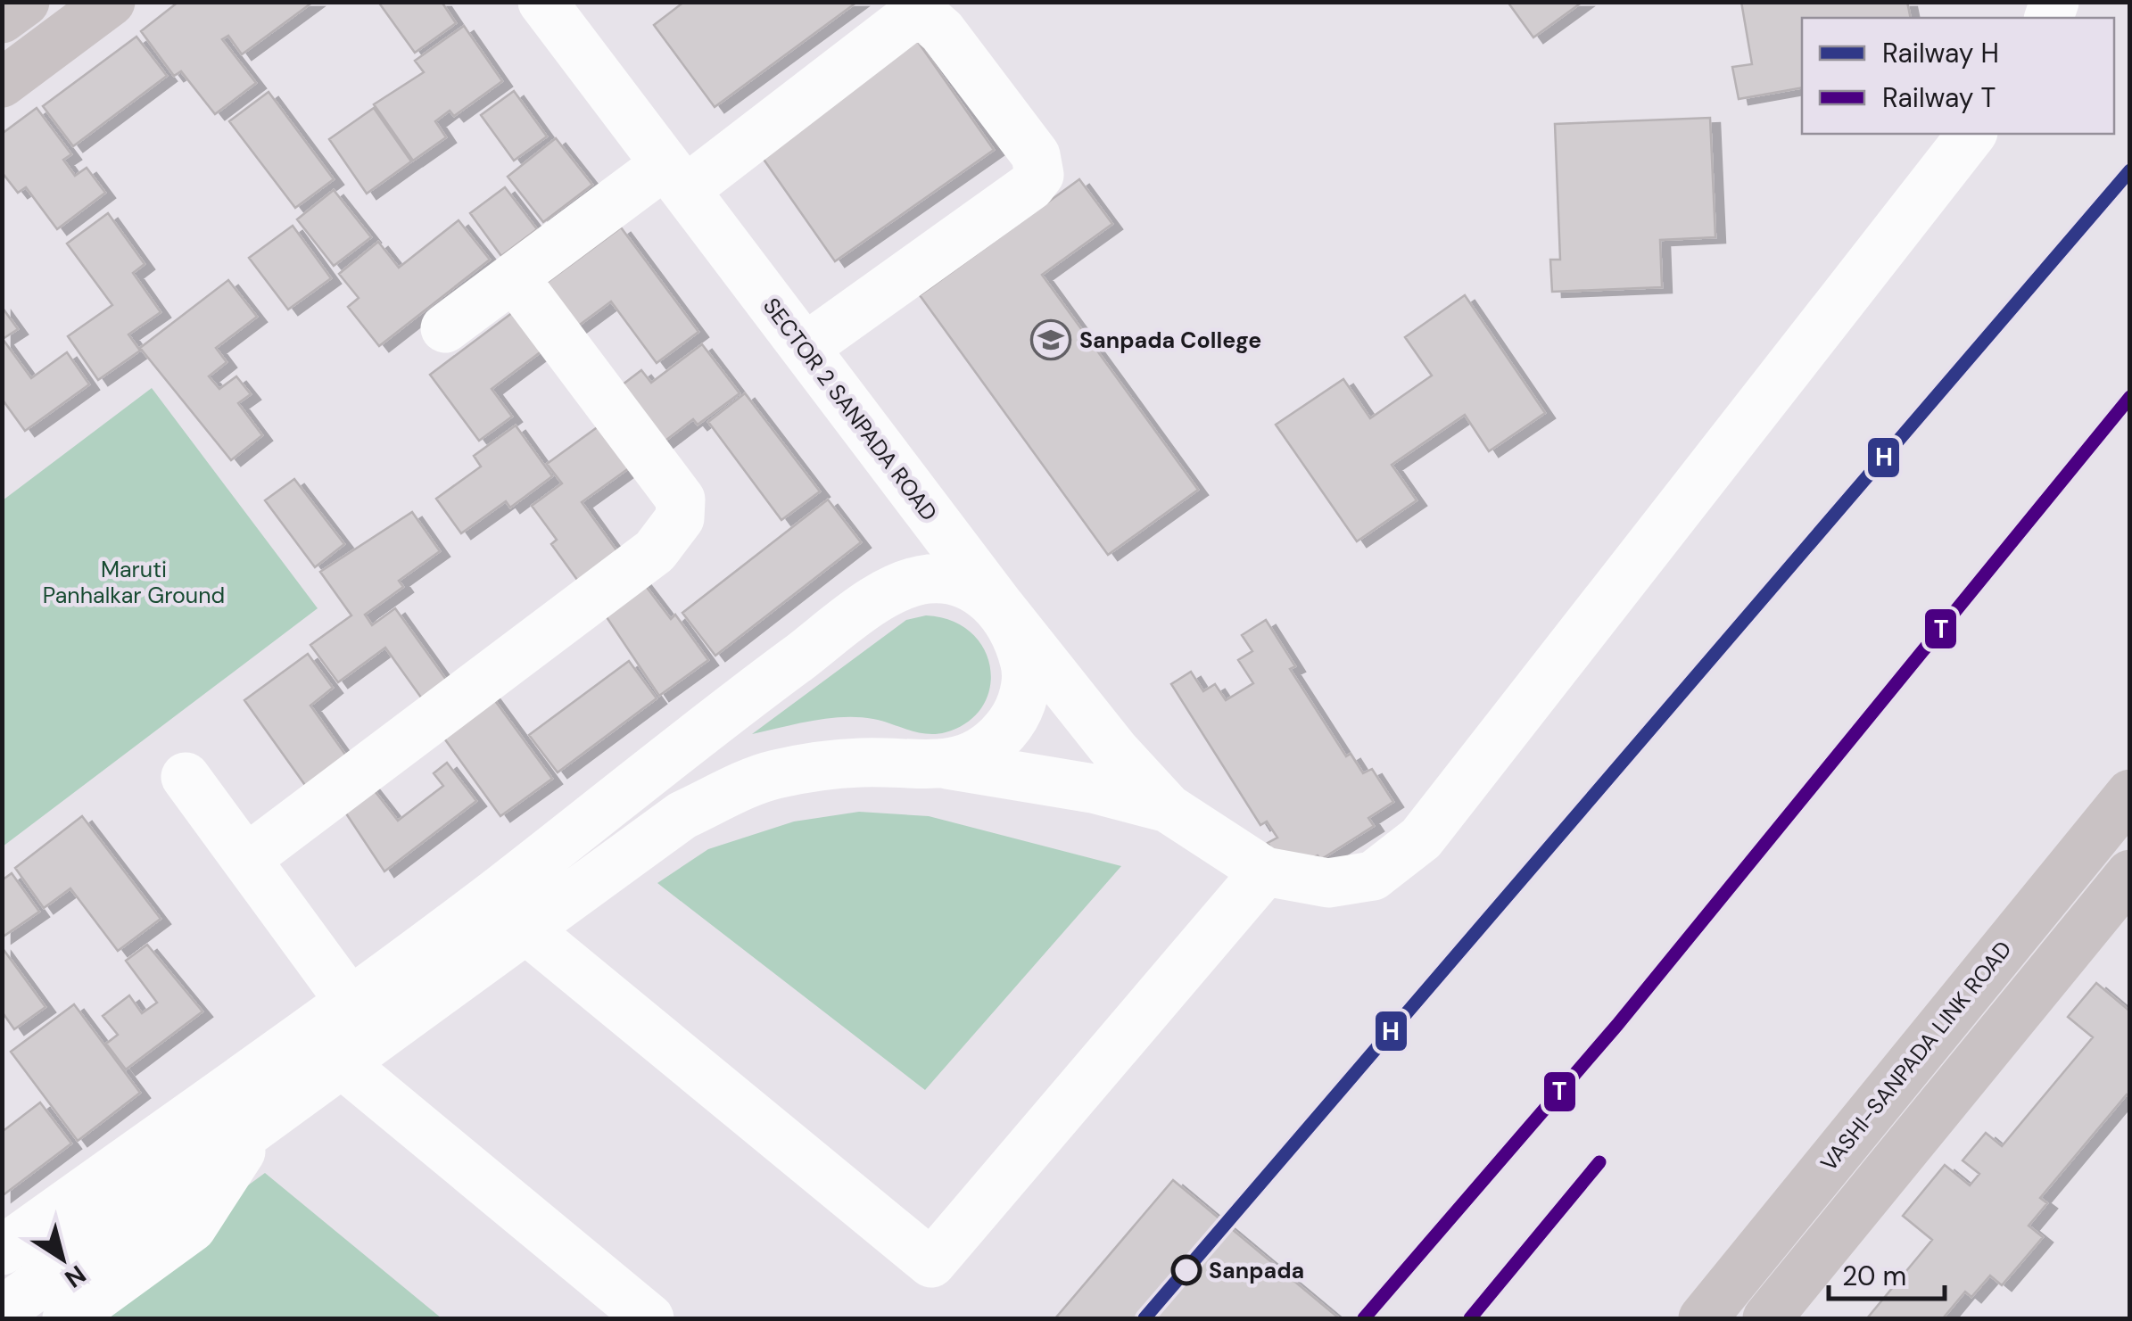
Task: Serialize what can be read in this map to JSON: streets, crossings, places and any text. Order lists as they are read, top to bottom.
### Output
{
  "streets": {
    "main road": ["VASHI-SANPADA LINK ROAD"],
    "street": ["SECTOR 2 SANPADA ROAD"]
  },
  "parks": ["Maruti Panhalkar Ground"],
  "places": {
    "school or university": ["Sanpada College"],
    "other": ["Sanpada"]
  },
  "lines": ["rail line H", "rail line T"],
  "legend": ["Railway H", "Railway T"],
  "scale_bar": "20 m",
  "north": "bottom right"
}
